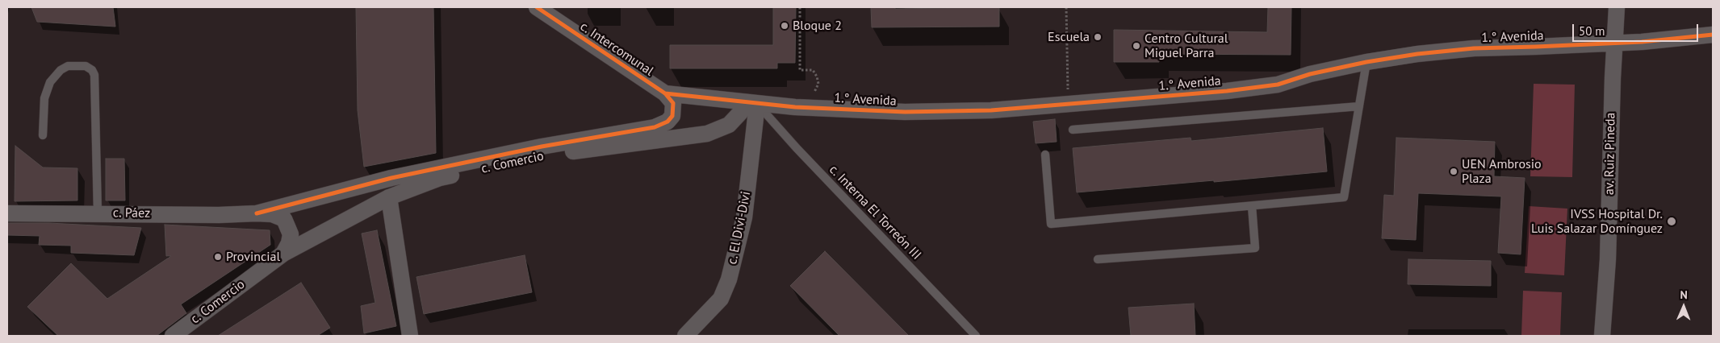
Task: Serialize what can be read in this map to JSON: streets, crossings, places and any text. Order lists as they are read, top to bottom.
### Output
{
  "streets": {
    "street": [
      "1.° Avenida",
      "c. Intercomunal",
      "av. Ruiz Pineda",
      "c. Comercio",
      "c. Páez",
      "c. El Divi-Divi"
    ],
    "lane": ["c. Interna El Torreón III"]
  },
  "crossings": [
    ["1.° Avenida", "c. Intercomunal"],
    ["1.° Avenida", "av. Ruiz Pineda"],
    ["1.° Avenida", "c. Comercio"],
    ["1.° Avenida", "c. Interna El Torreón III"],
    ["1.° Avenida", "c. El Divi-Divi"],
    ["c. Comercio", "c. Interna El Torreón III"],
    ["c. Comercio", "c. El Divi-Divi"],
    ["c. Interna El Torreón III", "c. El Divi-Divi"]
  ],
  "places": [
    "Bloque 2",
    "Escuela",
    "Centro Cultural Miguel Parra",
    "UEN Ambrosio Plaza",
    "IVSS Hospital Dr. Luis Salazar Domínguez",
    "Provincial"
  ],
  "scale_bar": "50 m",
  "north": "top"
}
